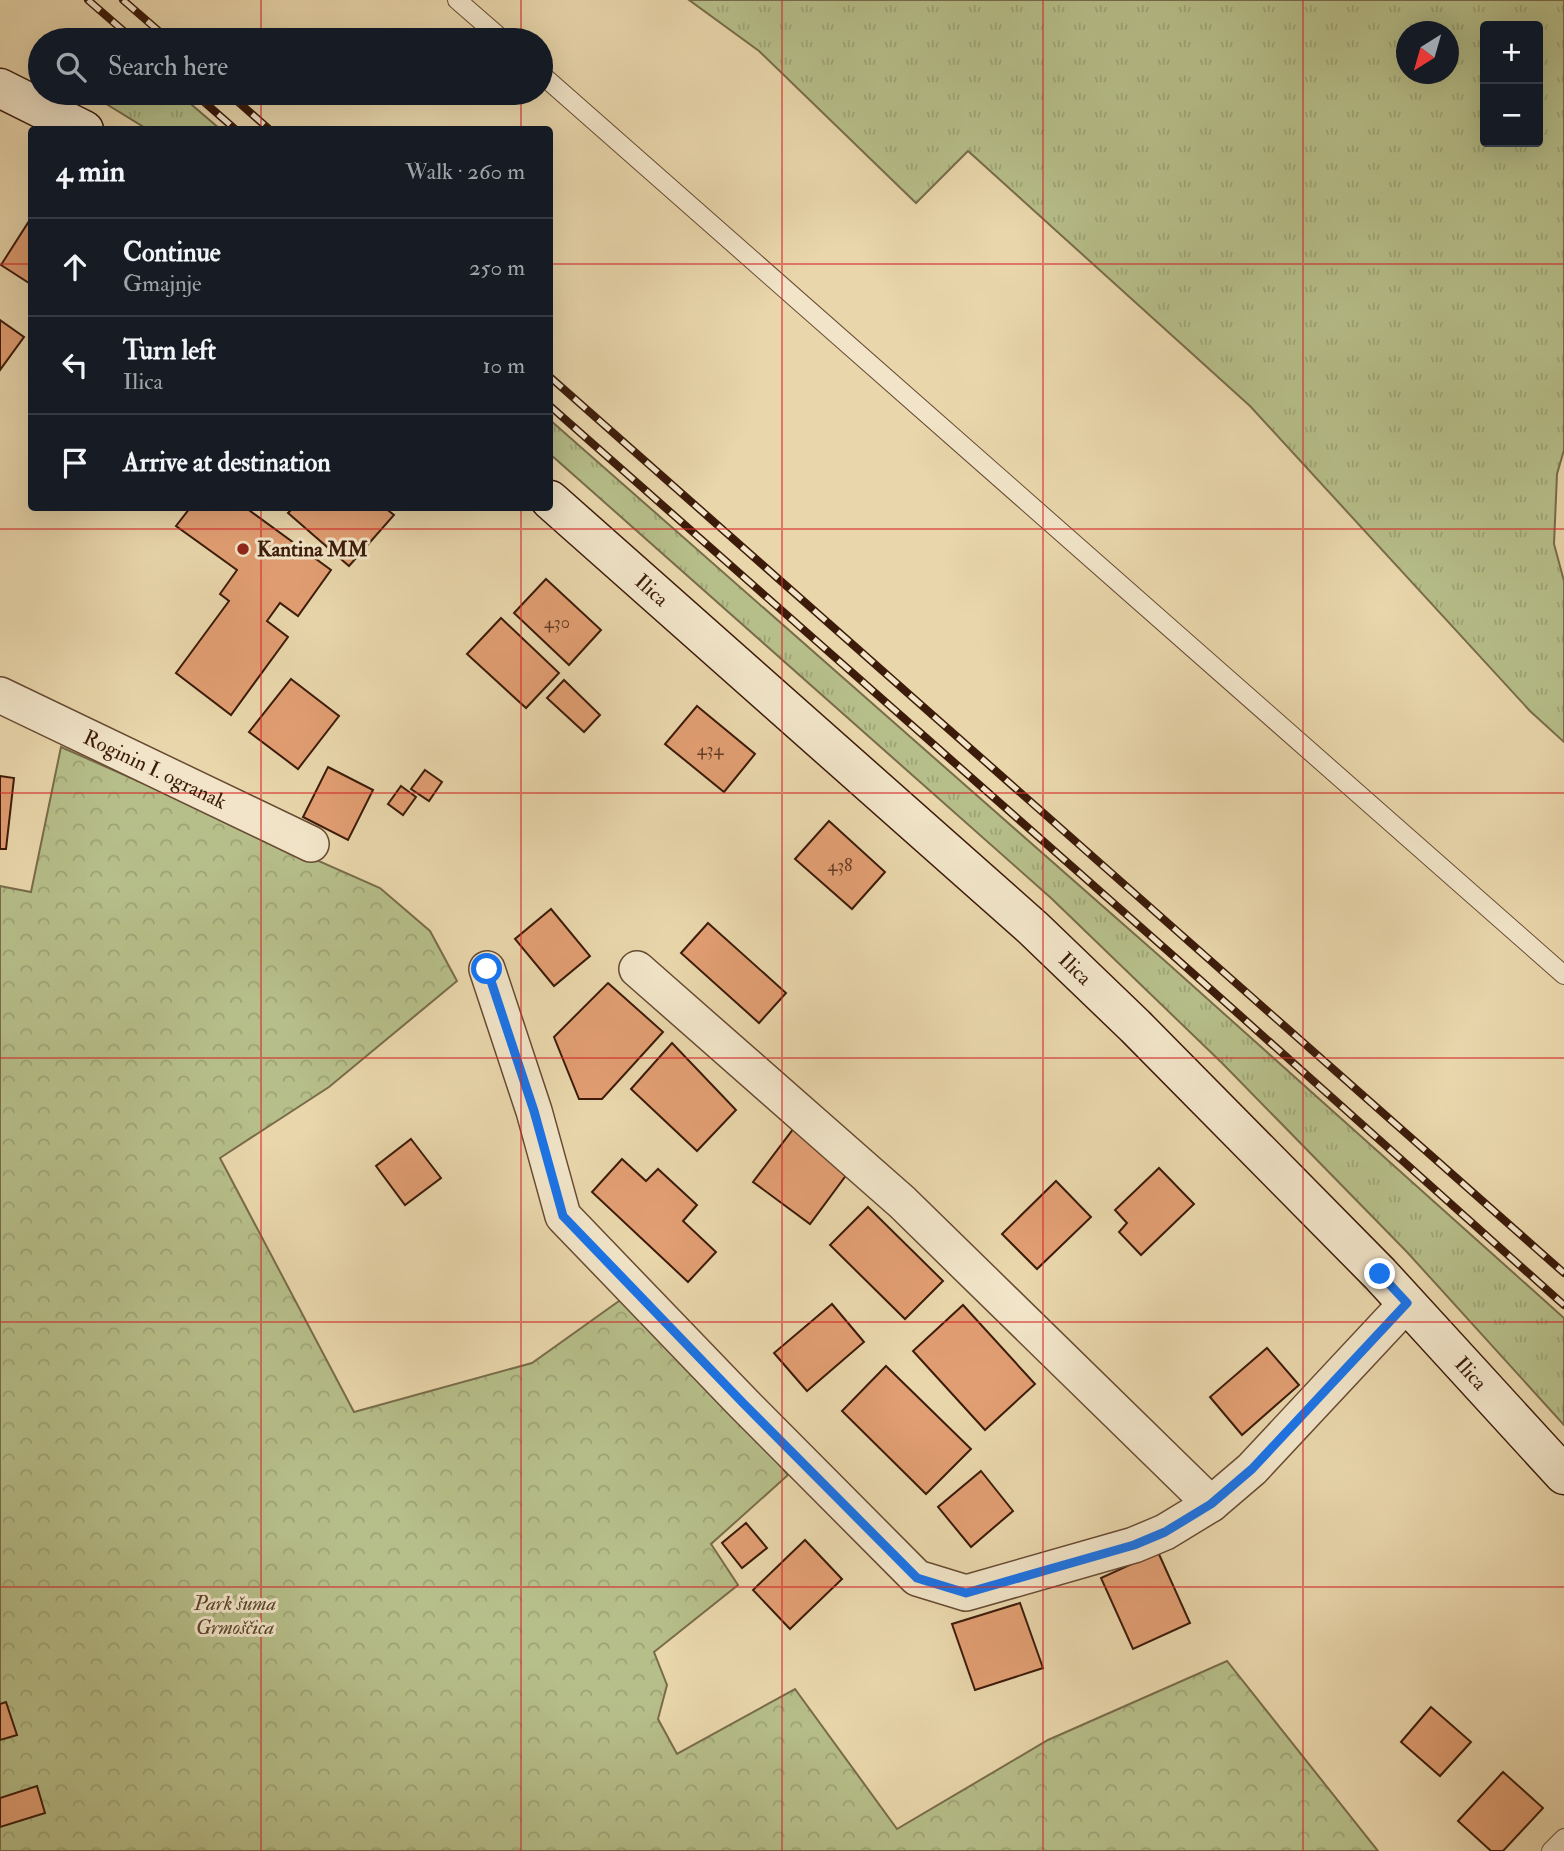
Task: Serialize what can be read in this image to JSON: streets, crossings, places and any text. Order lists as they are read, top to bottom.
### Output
{
  "streets": {
    "main road": ["Ilica"],
    "street": ["Roginin I. ogranak"]
  },
  "parks": ["Park šuma Grmoščica"],
  "places": ["Kantina MM"],
  "house_numbers": ["430", "434", "438"],
  "north": "bottom left",
  "page": {
    "map_buttons": ["+", "−"],
    "search": "Search here",
    "heading": ["4 min", "Walk · 260 m"],
    "list": [
      ["Continue", "Gmajnje", "250 m"],
      ["Turn left", "Ilica", "10 m"],
      "Arrive at destination"
    ]
  }
}
